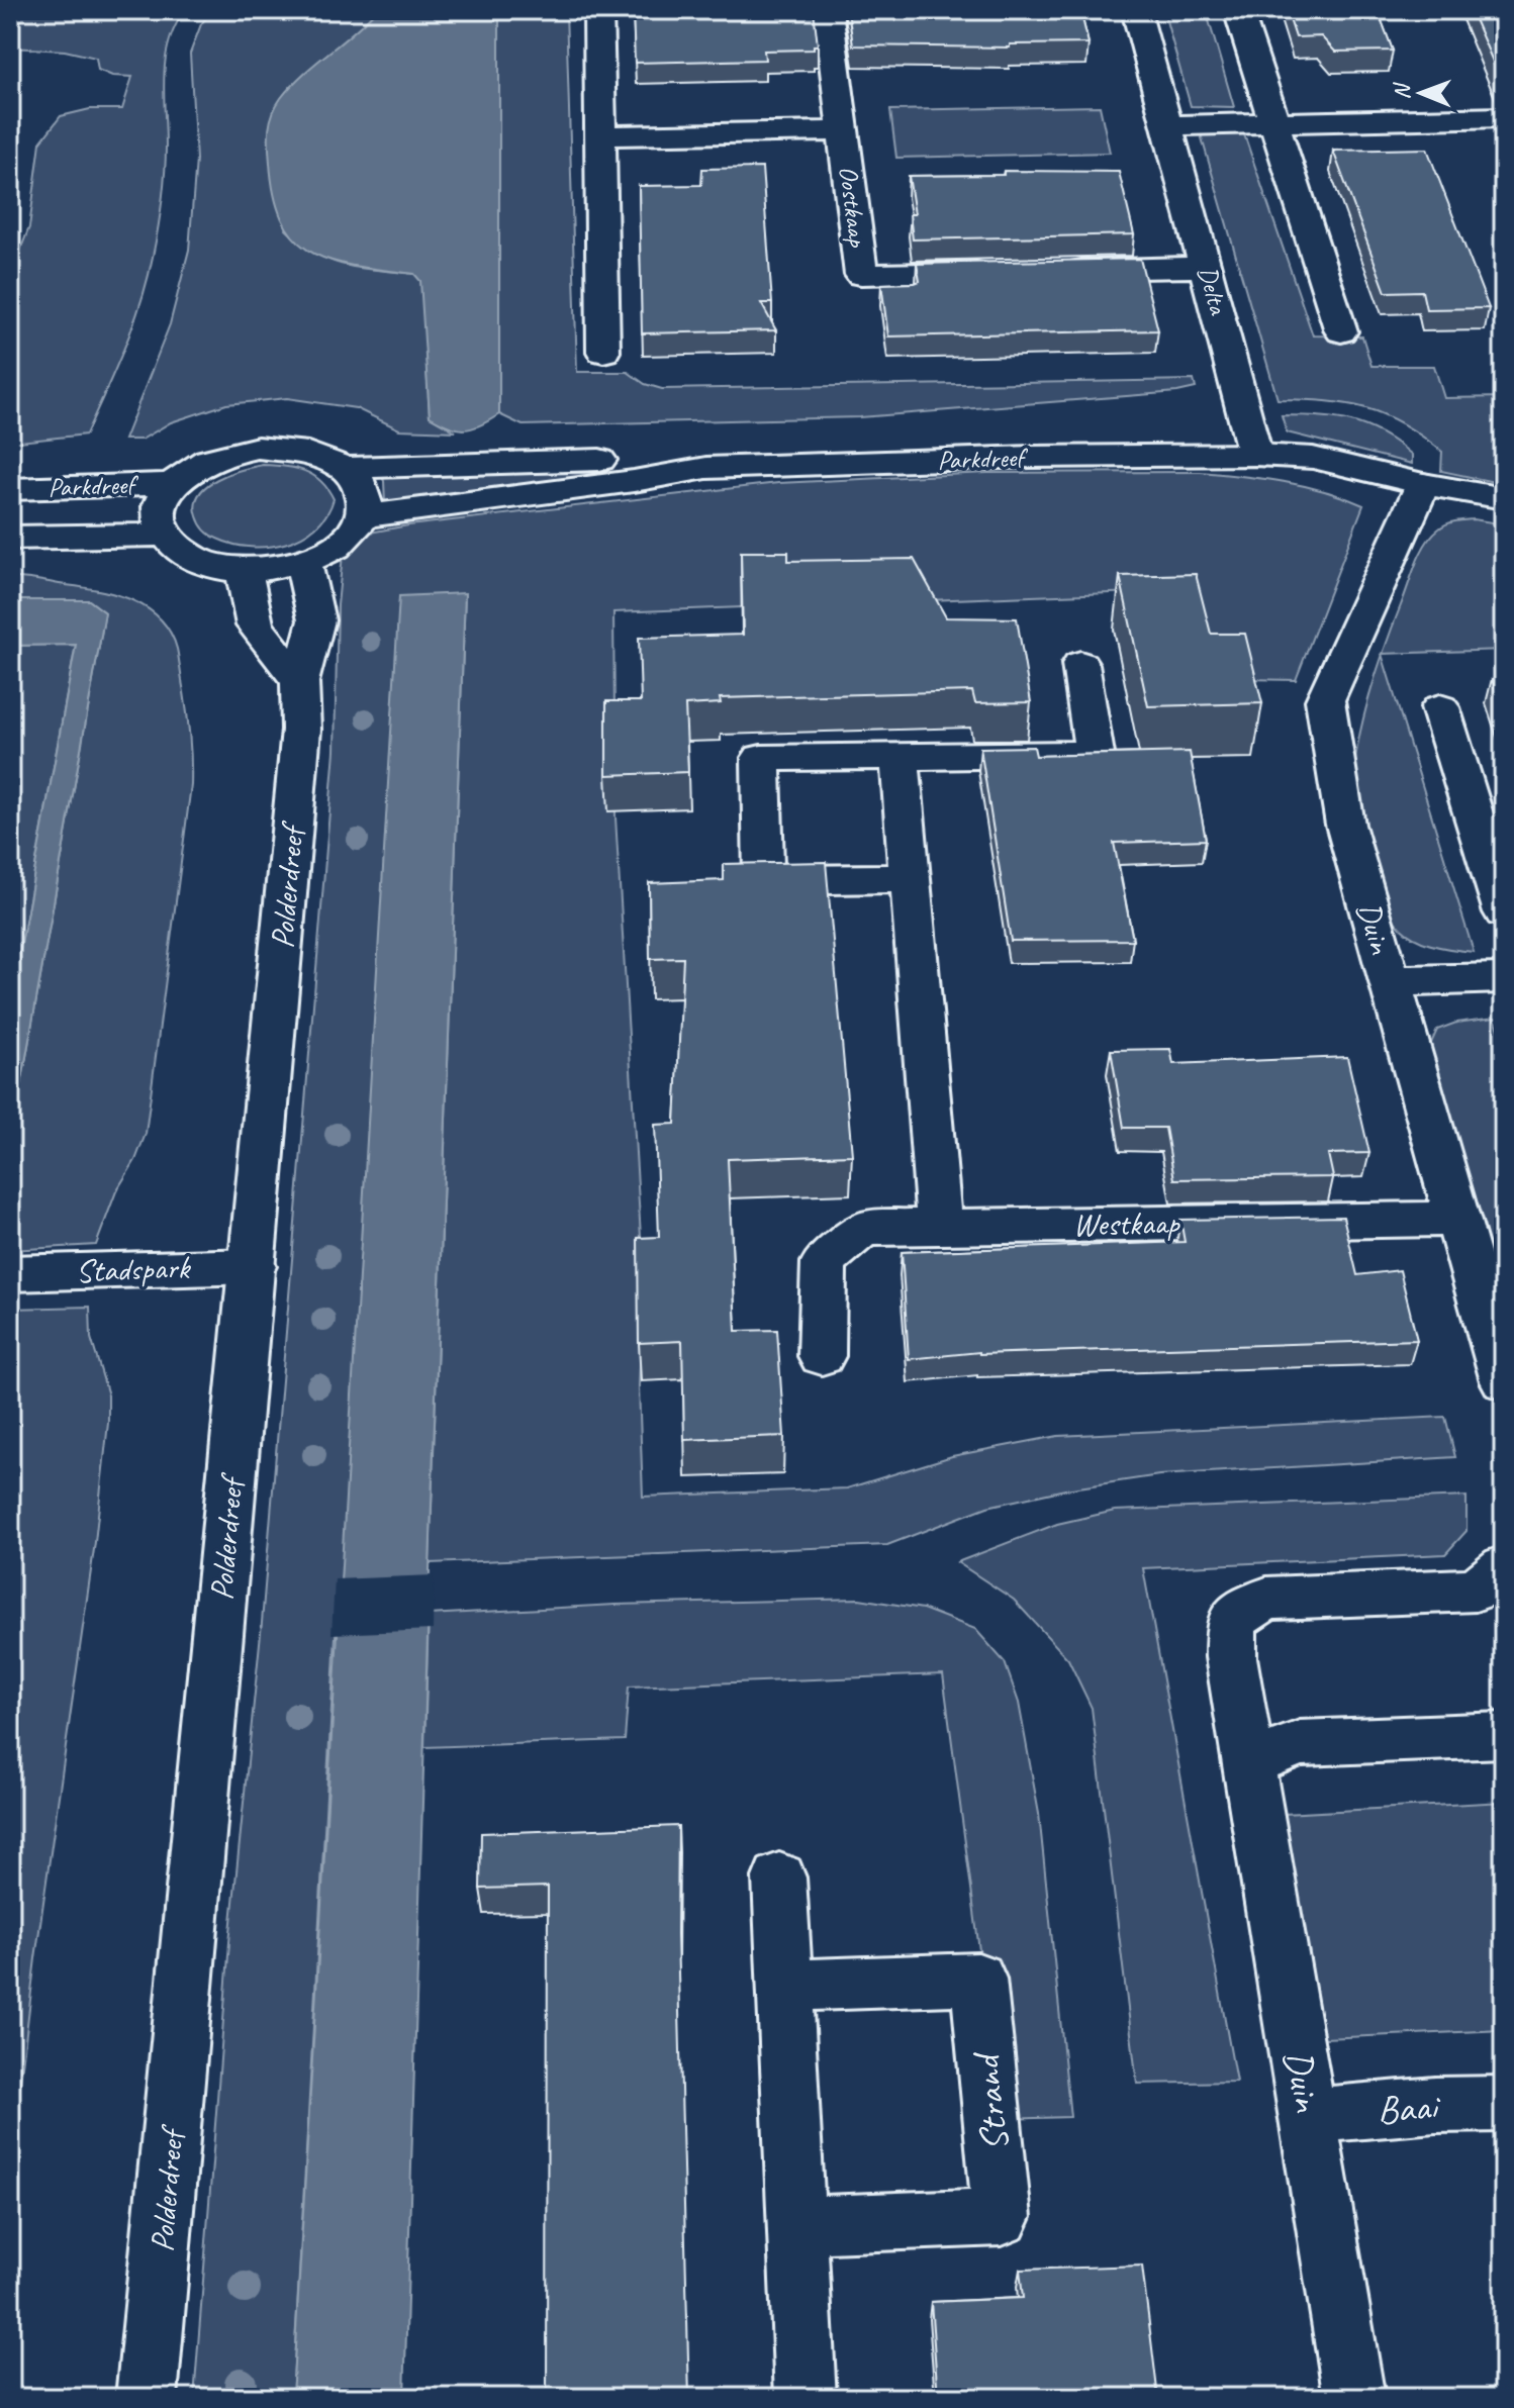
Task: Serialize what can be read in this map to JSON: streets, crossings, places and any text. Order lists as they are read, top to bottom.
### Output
{
  "streets": {
    "street": [
      "Oostkaap",
      "Delta",
      "Parkdreef",
      "Polderdreef",
      "Duin",
      "Westkaap",
      "Stadspark",
      "Strand",
      "Baai"
    ]
  },
  "crossings": [
    ["Delta", "Parkdreef"],
    ["Parkdreef", "Polderdreef"],
    ["Parkdreef", "Duin"],
    ["Polderdreef", "Stadspark"],
    ["Duin", "Westkaap"],
    ["Duin", "Baai"]
  ],
  "north": "left"
}
